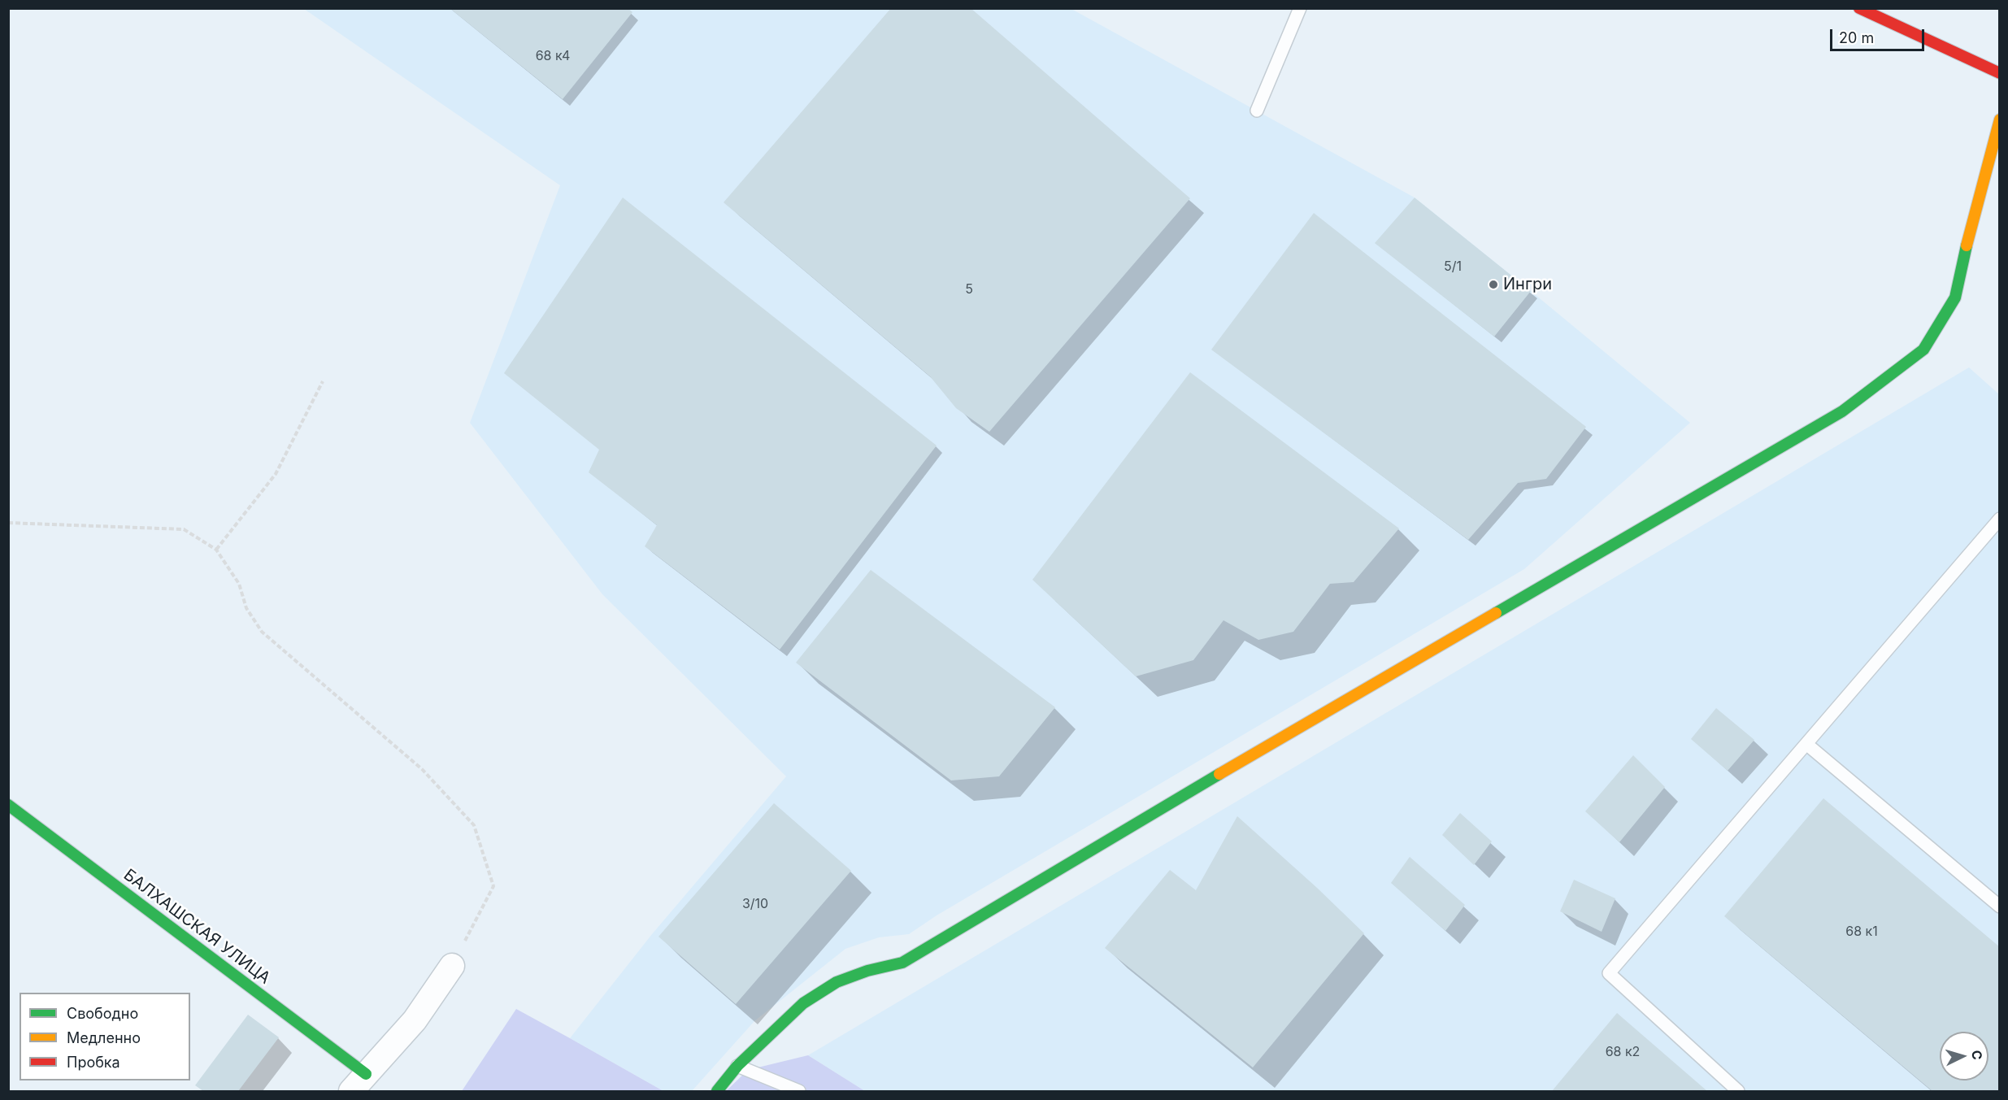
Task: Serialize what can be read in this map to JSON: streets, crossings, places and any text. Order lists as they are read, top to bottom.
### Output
{
  "streets": {
    "street": ["БАЛХАШСКАЯ УЛИЦА"]
  },
  "places": ["Ингри"],
  "house_numbers": [
    "68 к4",
    "5/1",
    "5",
    "3/10",
    "68 к1",
    "68 к2"
  ],
  "legend": ["Свободно", "Медленно", "Пробка"],
  "scale_bar": "20 m",
  "north": "right"
}
